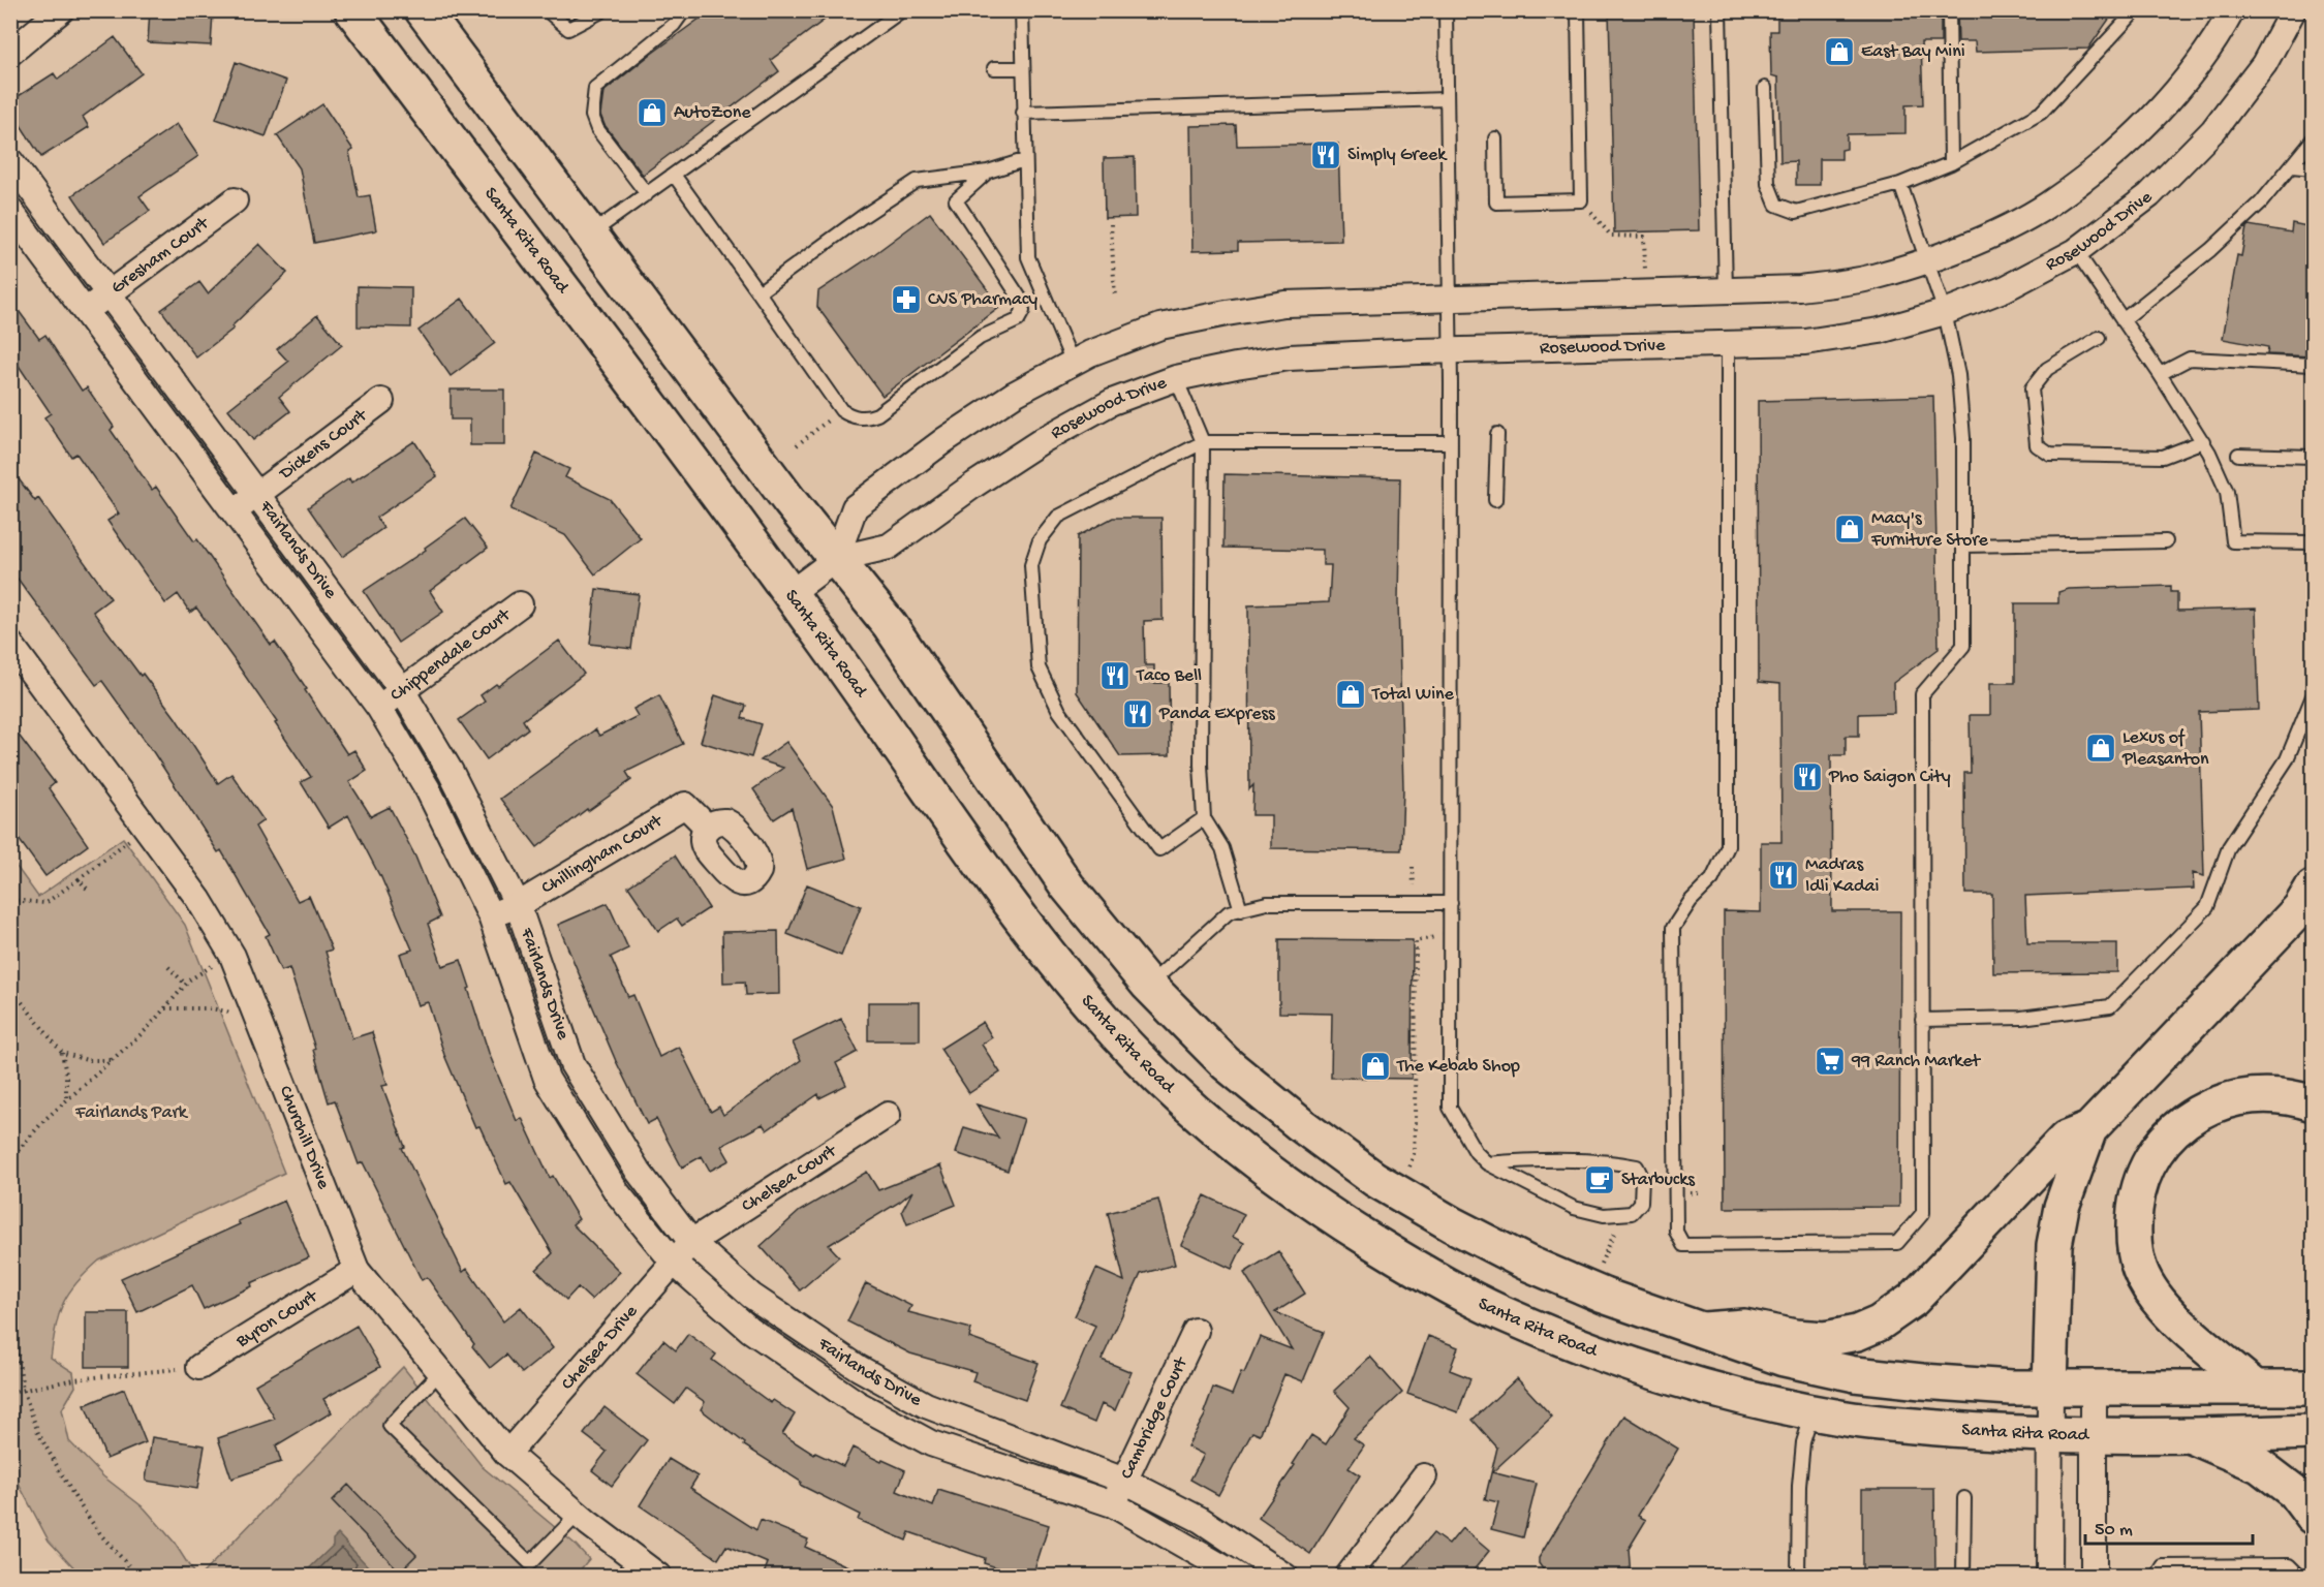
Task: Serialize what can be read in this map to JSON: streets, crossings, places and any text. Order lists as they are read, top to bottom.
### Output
{
  "streets": {
    "main road": ["Santa Rita Road"],
    "street": [
      "Rosewood Drive",
      "Gresham Court",
      "Dickens Court",
      "Fairlands Drive",
      "Chippendale Court",
      "Chillingham Court",
      "Churchill Drive",
      "Chelsea Court",
      "Byron Court",
      "Chelsea Drive",
      "Cambridge Court"
    ]
  },
  "crossings": [
    ["Rosewood Drive", "Santa Rita Road"],
    ["Gresham Court", "Fairlands Drive"],
    ["Dickens Court", "Fairlands Drive"],
    ["Fairlands Drive", "Chippendale Court"],
    ["Fairlands Drive", "Chillingham Court"],
    ["Fairlands Drive", "Chelsea Court"],
    ["Fairlands Drive", "Chelsea Drive"],
    ["Fairlands Drive", "Cambridge Court"],
    ["Churchill Drive", "Byron Court"],
    ["Churchill Drive", "Chelsea Drive"],
    ["Chelsea Court", "Chelsea Drive"]
  ],
  "parks": ["Fairlands Park"],
  "places": {
    "shop": [
      "East Bay Mini",
      "AutoZone",
      "Macy's Furniture Store",
      "Total Wine",
      "Lexus of Pleasanton",
      "The Kebab Shop"
    ],
    "restaurant": [
      "Simply Greek",
      "Taco Bell",
      "Panda Express",
      "Pho Saigon City",
      "Madras Idli Kadai"
    ],
    "pharmacy": ["CVS Pharmacy"],
    "supermarket": ["99 Ranch Market"],
    "cafe": ["Starbucks"]
  },
  "scale_bar": "50 m"
}
